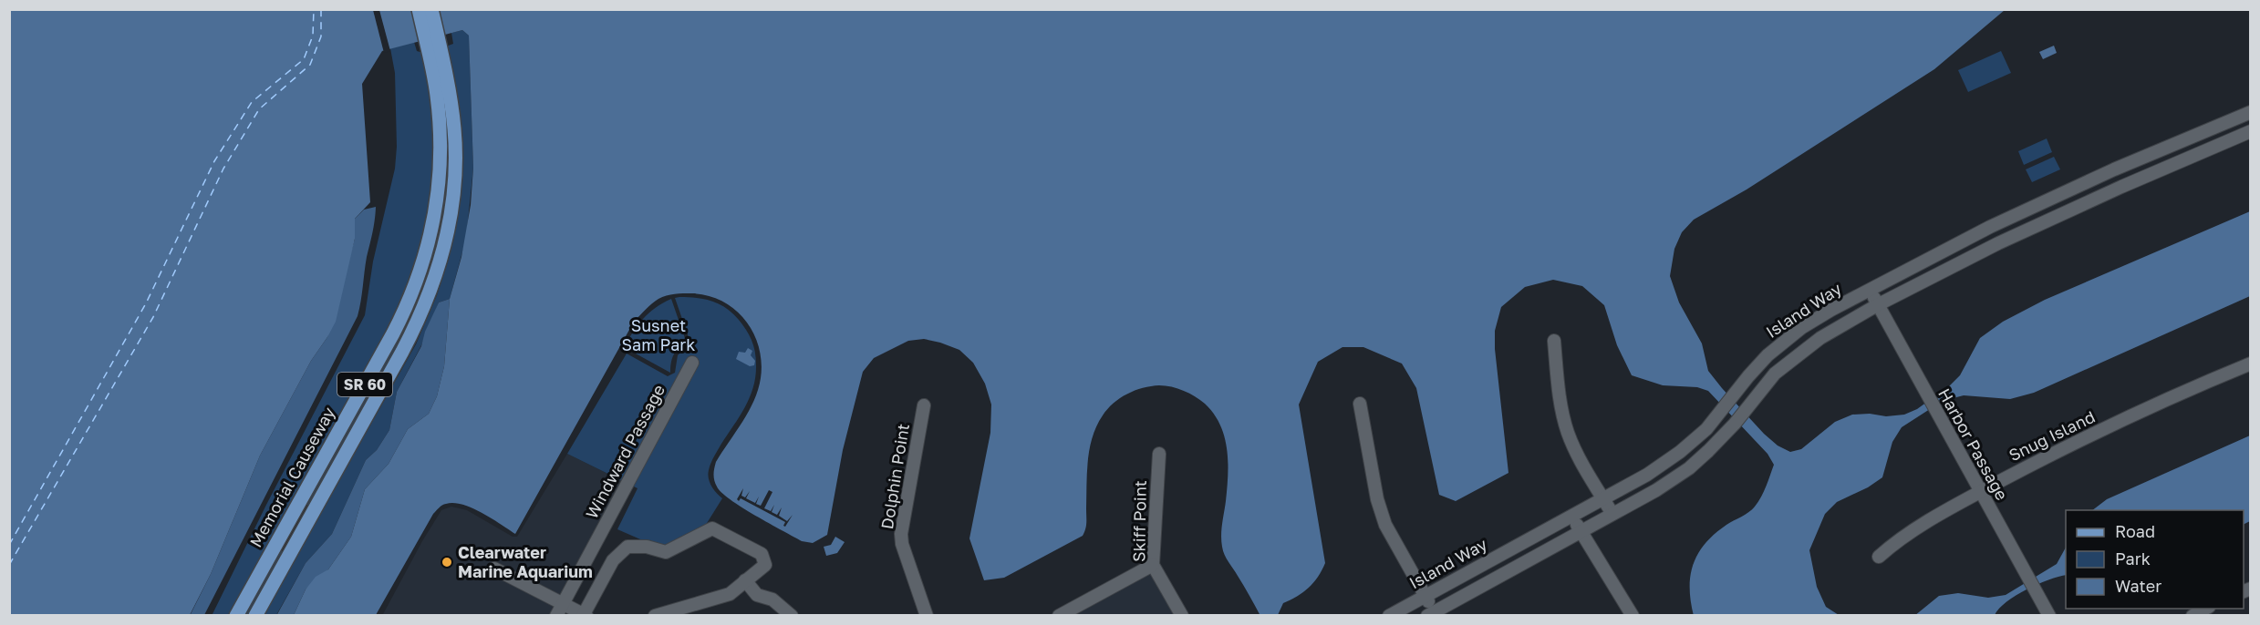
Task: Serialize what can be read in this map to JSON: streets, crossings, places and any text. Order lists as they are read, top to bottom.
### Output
{
  "streets": {
    "main road": ["SR 60", "Memorial Causeway"],
    "street": [
      "Island Way",
      "Snug Island",
      "Harbor Passage",
      "Windward Passage",
      "Dolphin Point",
      "Skiff Point"
    ]
  },
  "crossings": [
    ["Island Way", "Harbor Passage"],
    ["Snug Island", "Harbor Passage"]
  ],
  "parks": ["Susnet Sam Park"],
  "places": ["Clearwater Marine Aquarium"],
  "legend": ["Road", "Park", "Water"]
}
